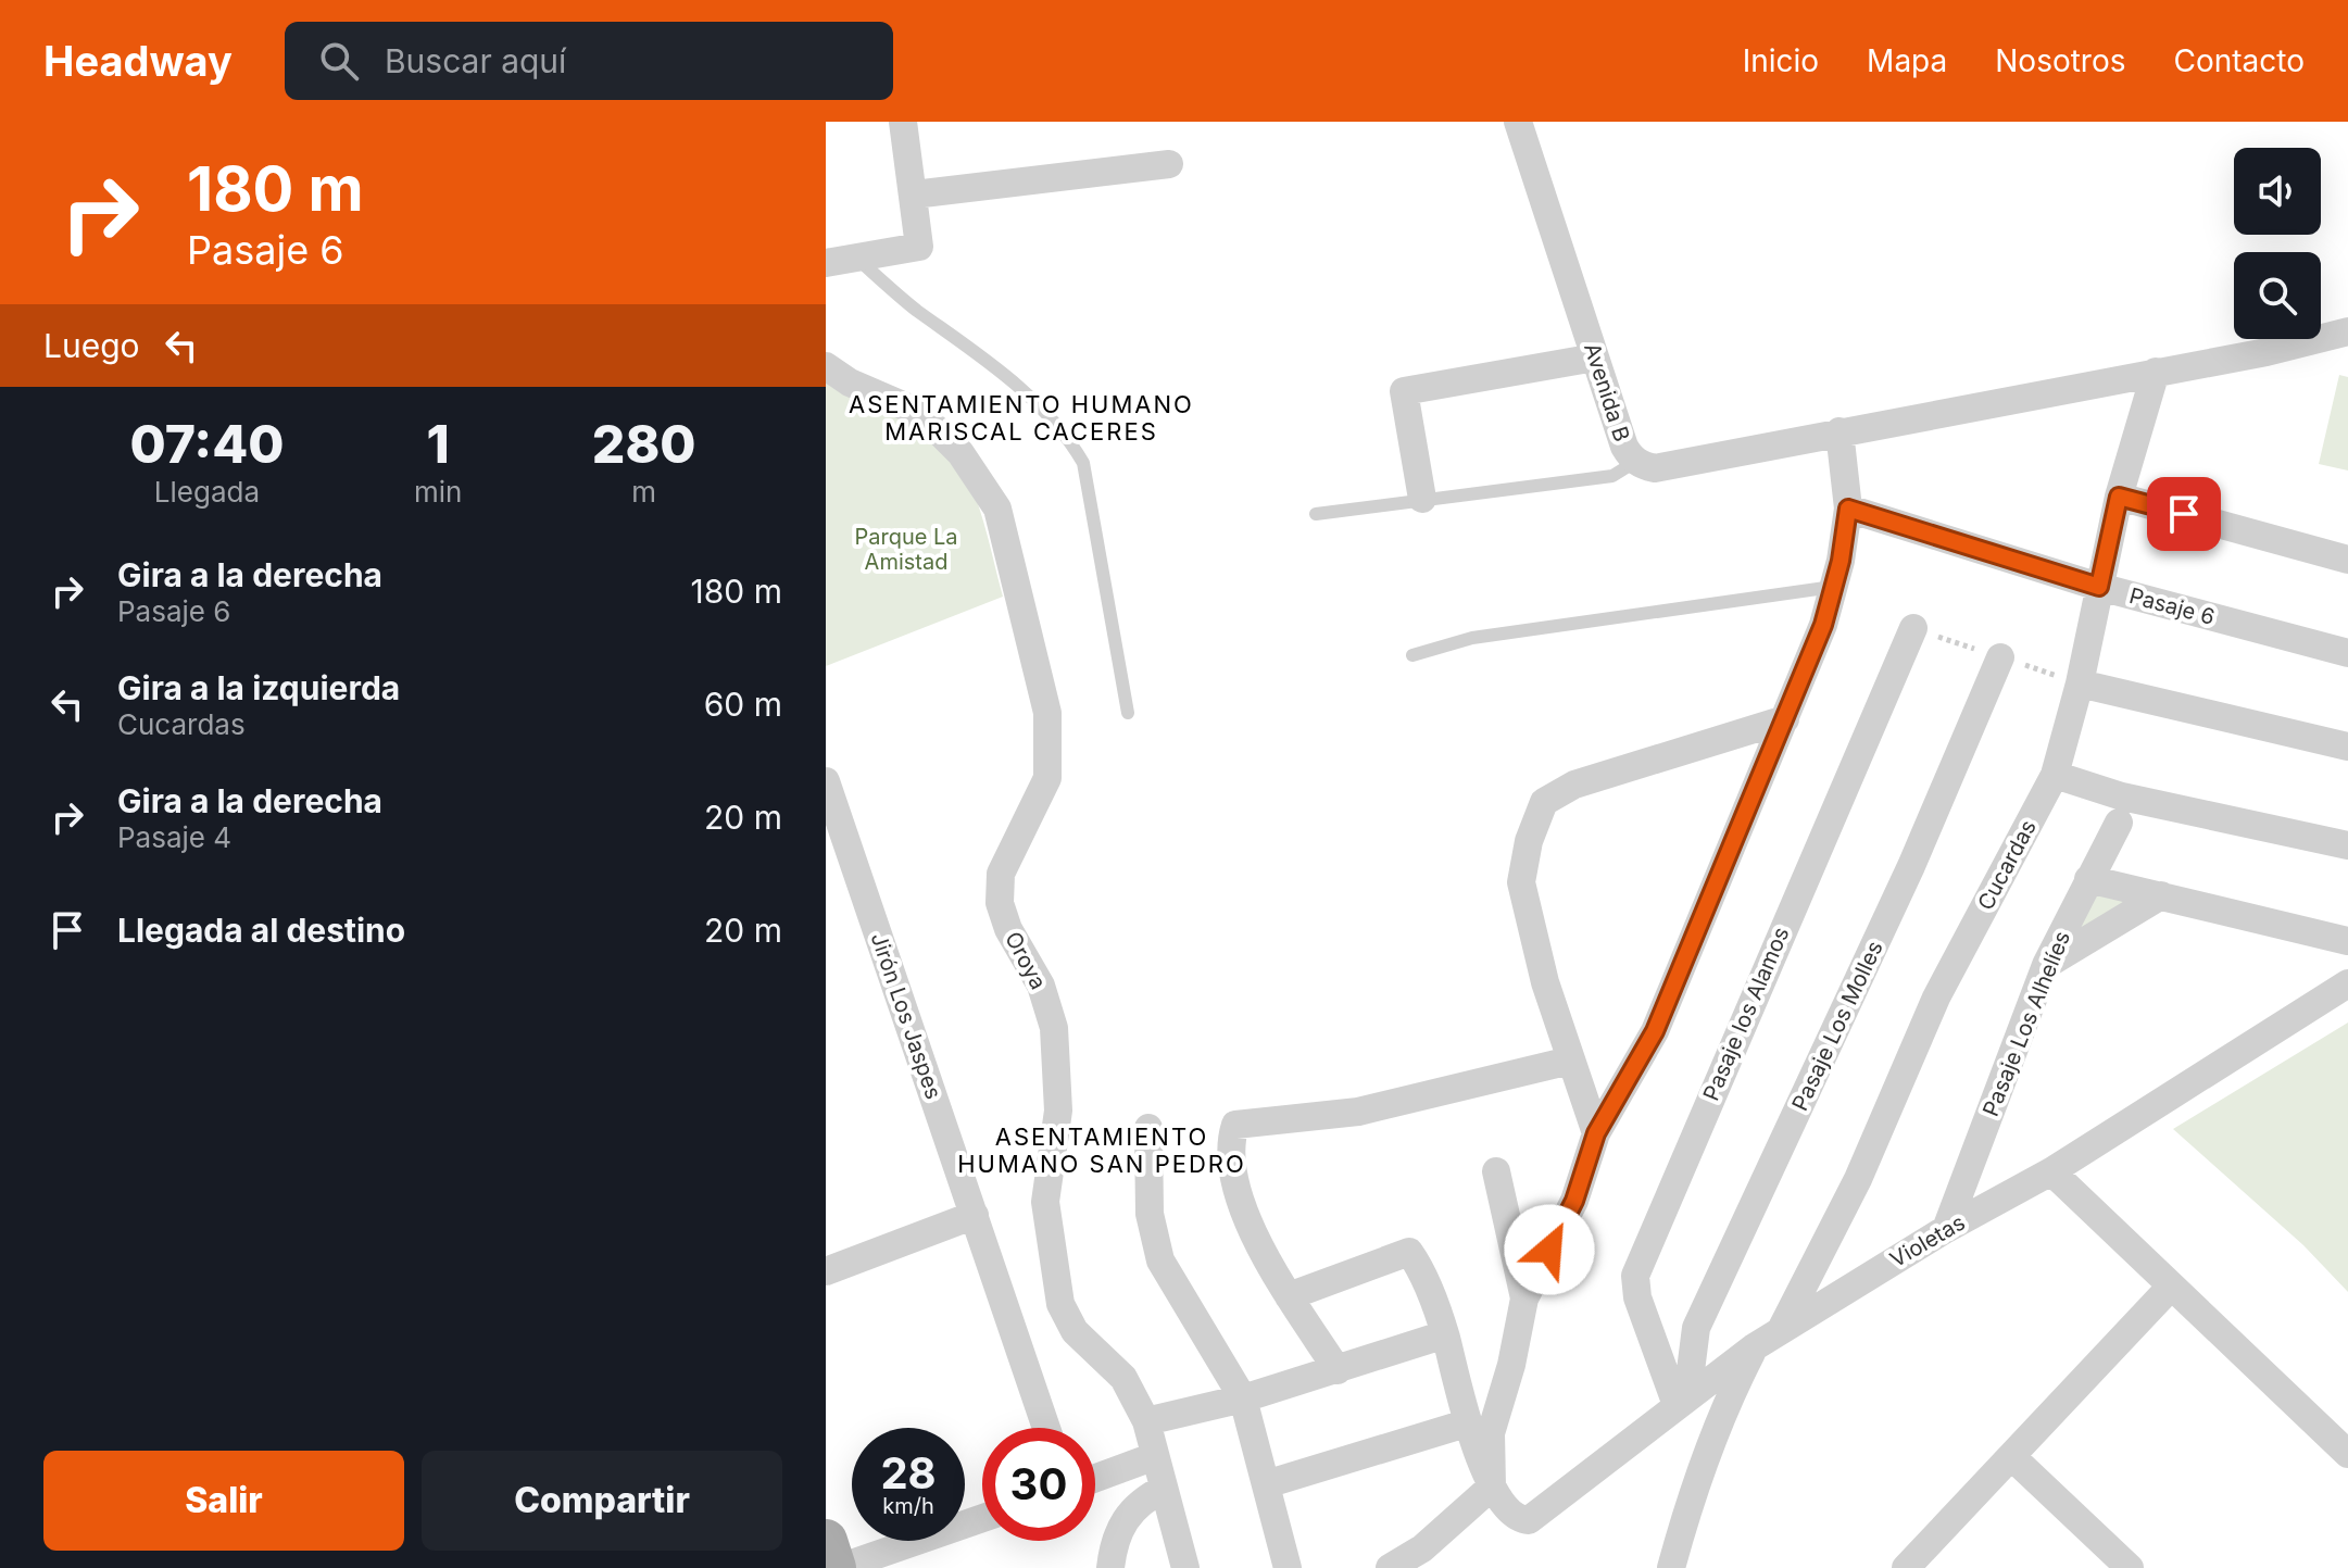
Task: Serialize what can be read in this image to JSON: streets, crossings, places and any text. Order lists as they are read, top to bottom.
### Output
{
  "streets": {
    "street": [
      "Avenida B",
      "Pasaje 6",
      "Cucardas",
      "Oroya",
      "Pasaje los Alamos",
      "Jirón Los Jaspes",
      "Pasaje Los Alhelíes",
      "Pasaje Los Molles",
      "Violetas"
    ]
  },
  "crossings": [
    ["Avenida B", "Cucardas"],
    ["Pasaje 6", "Cucardas"],
    ["Cucardas", "Violetas"],
    ["Pasaje los Alamos", "Pasaje Los Molles"],
    ["Pasaje los Alamos", "Violetas"],
    ["Pasaje Los Alhelíes", "Violetas"],
    ["Pasaje Los Molles", "Violetas"]
  ],
  "districts": ["ASENTAMIENTO HUMANO MARISCAL CACERES", "ASENTAMIENTO HUMANO SAN PEDRO"],
  "parks": ["Parque La Amistad"],
  "page": {
    "header": "Headway",
    "search": "Buscar aquí",
    "nav": [
      "Inicio",
      "Mapa",
      "Nosotros",
      "Contacto"
    ],
    "turn": ["180 m", "Pasaje 6"],
    "then": "Luego",
    "eta": [
      "07:40",
      "Llegada",
      "1",
      "min",
      "280",
      "m"
    ],
    "list": [
      {
        "name": "Gira a la derecha",
        "note": "Pasaje 6",
        "value": "180 m"
      },
      {
        "name": "Gira a la izquierda",
        "note": "Cucardas",
        "value": "60 m"
      },
      {
        "name": "Gira a la derecha",
        "note": "Pasaje 4",
        "value": "20 m"
      },
      {
        "name": "Llegada al destino",
        "value": "20 m"
      }
    ],
    "speed": "28 km/h",
    "limit": "30",
    "buttons": ["Salir", "Compartir"]
  }
}
